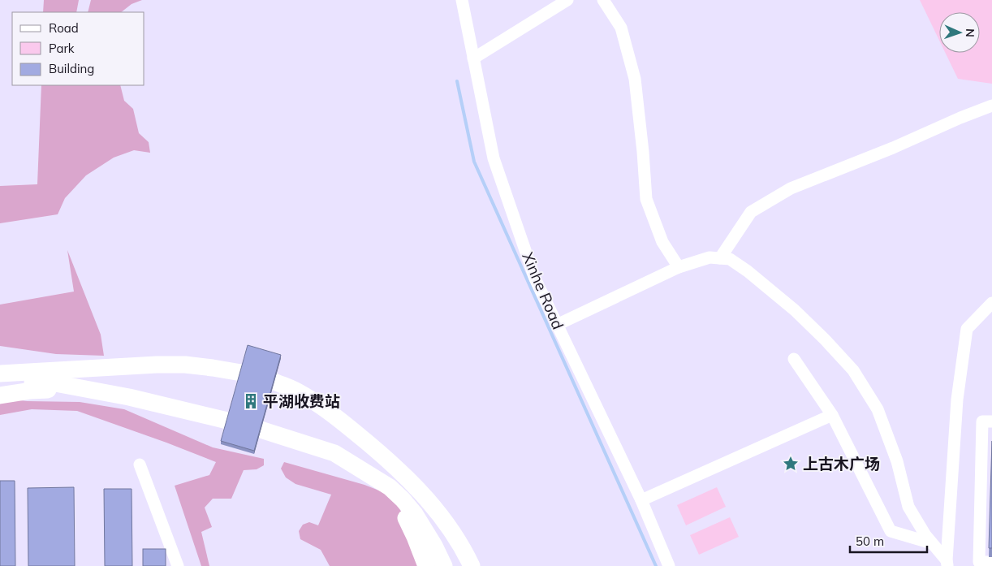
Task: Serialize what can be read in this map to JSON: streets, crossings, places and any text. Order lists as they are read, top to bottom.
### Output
{
  "streets": {
    "street": ["Xinhe Road"]
  },
  "places": {
    "building": ["平湖收费站"],
    "place": ["上古木广场"]
  },
  "legend": ["Road", "Park", "Building"],
  "scale_bar": "50 m",
  "north": "right"
}
